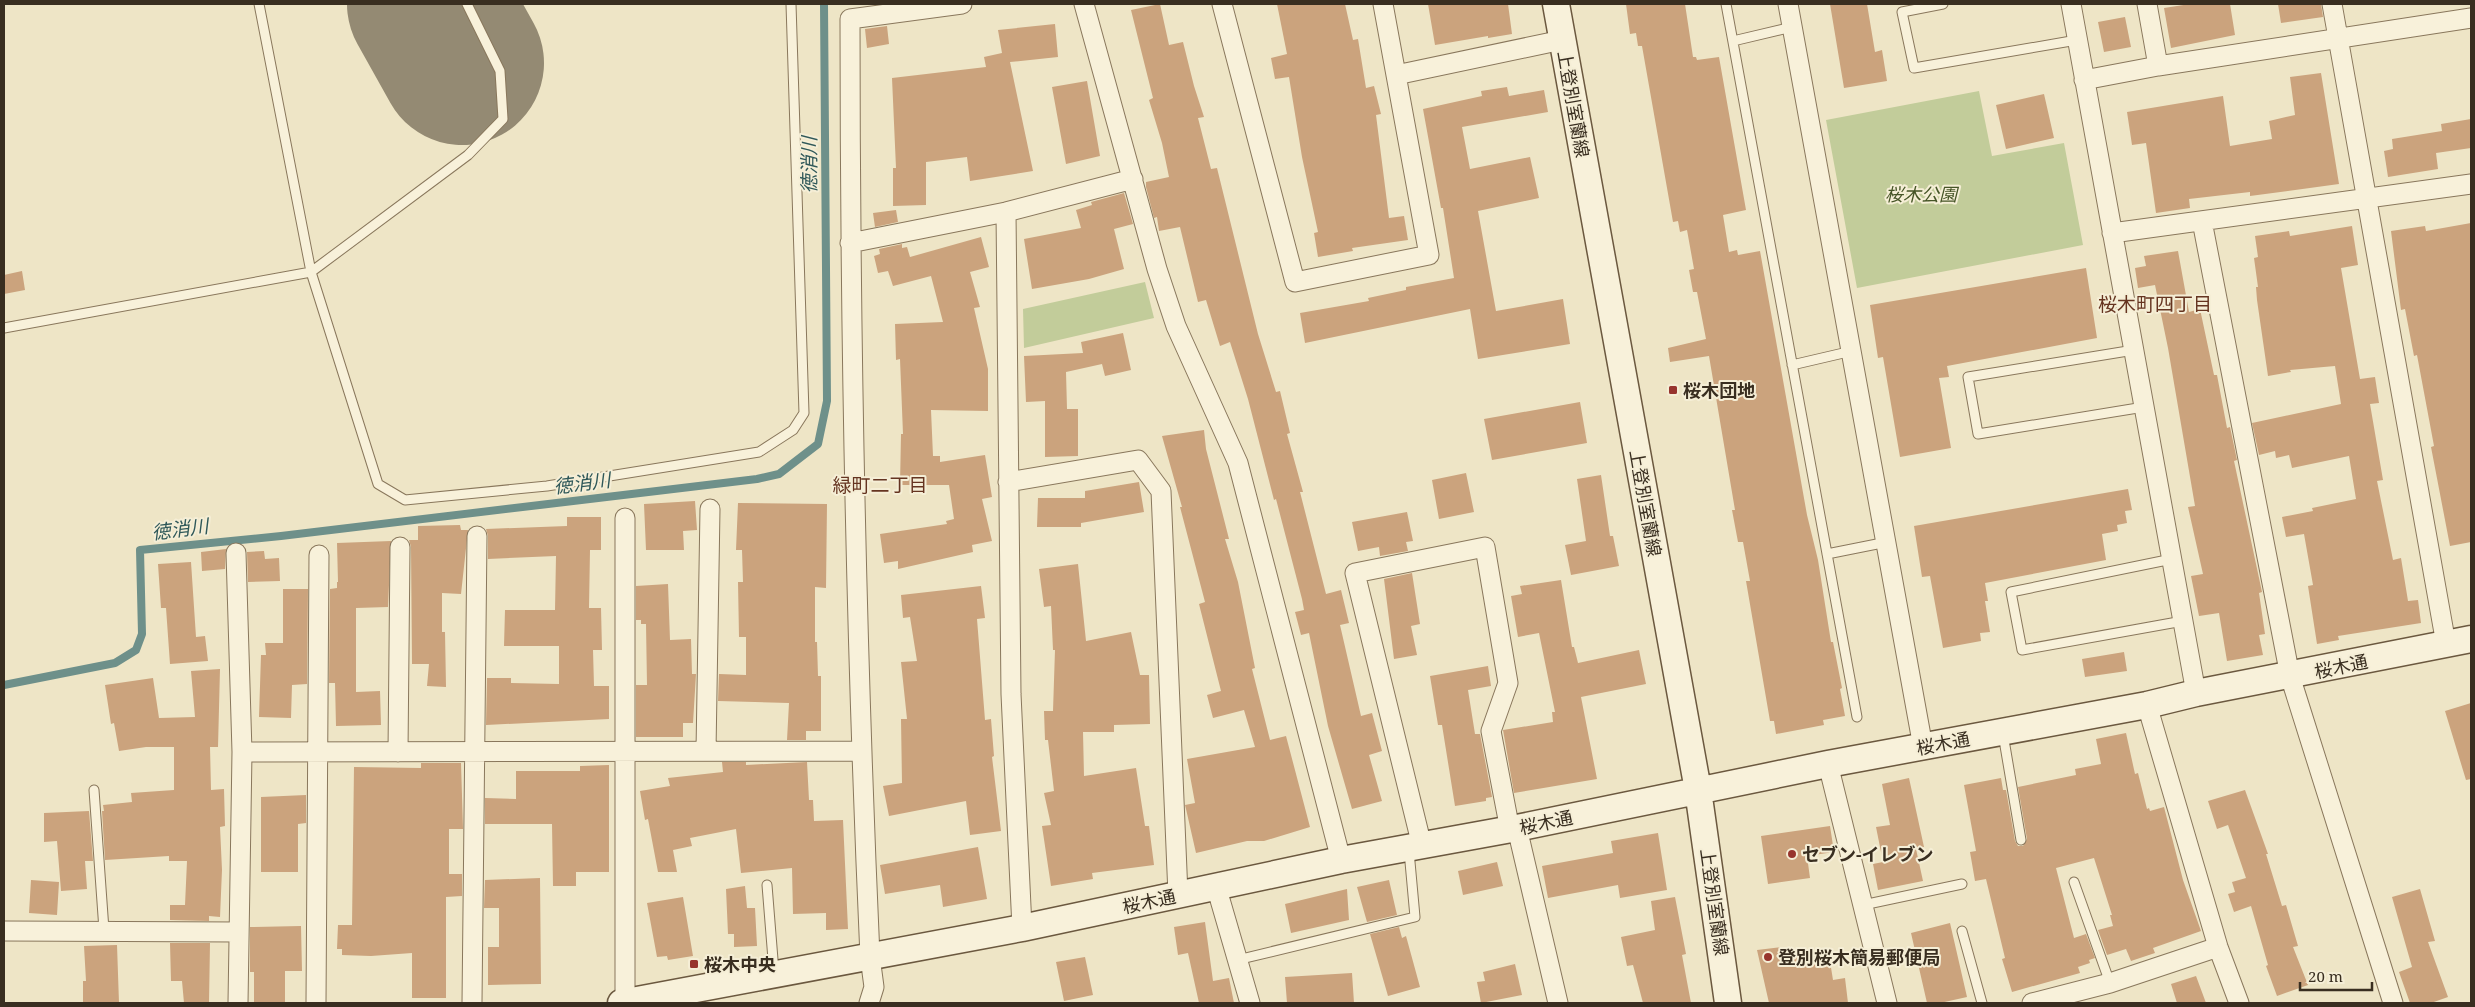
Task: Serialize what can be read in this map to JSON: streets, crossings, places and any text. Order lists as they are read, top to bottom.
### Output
{
  "streets": {
    "street": ["上登別室蘭線", "桜木通"]
  },
  "crossings": [
    ["上登別室蘭線", "桜木通"]
  ],
  "districts": ["桜木町四丁目", "緑町二丁目"],
  "water": ["徳消川"],
  "parks": ["桜木公園"],
  "places": {
    "transit": ["桜木団地", "桜木中央"],
    "other": ["セブン-イレブン", "登別桜木簡易郵便局"]
  },
  "scale_bar": "20 m"
}
